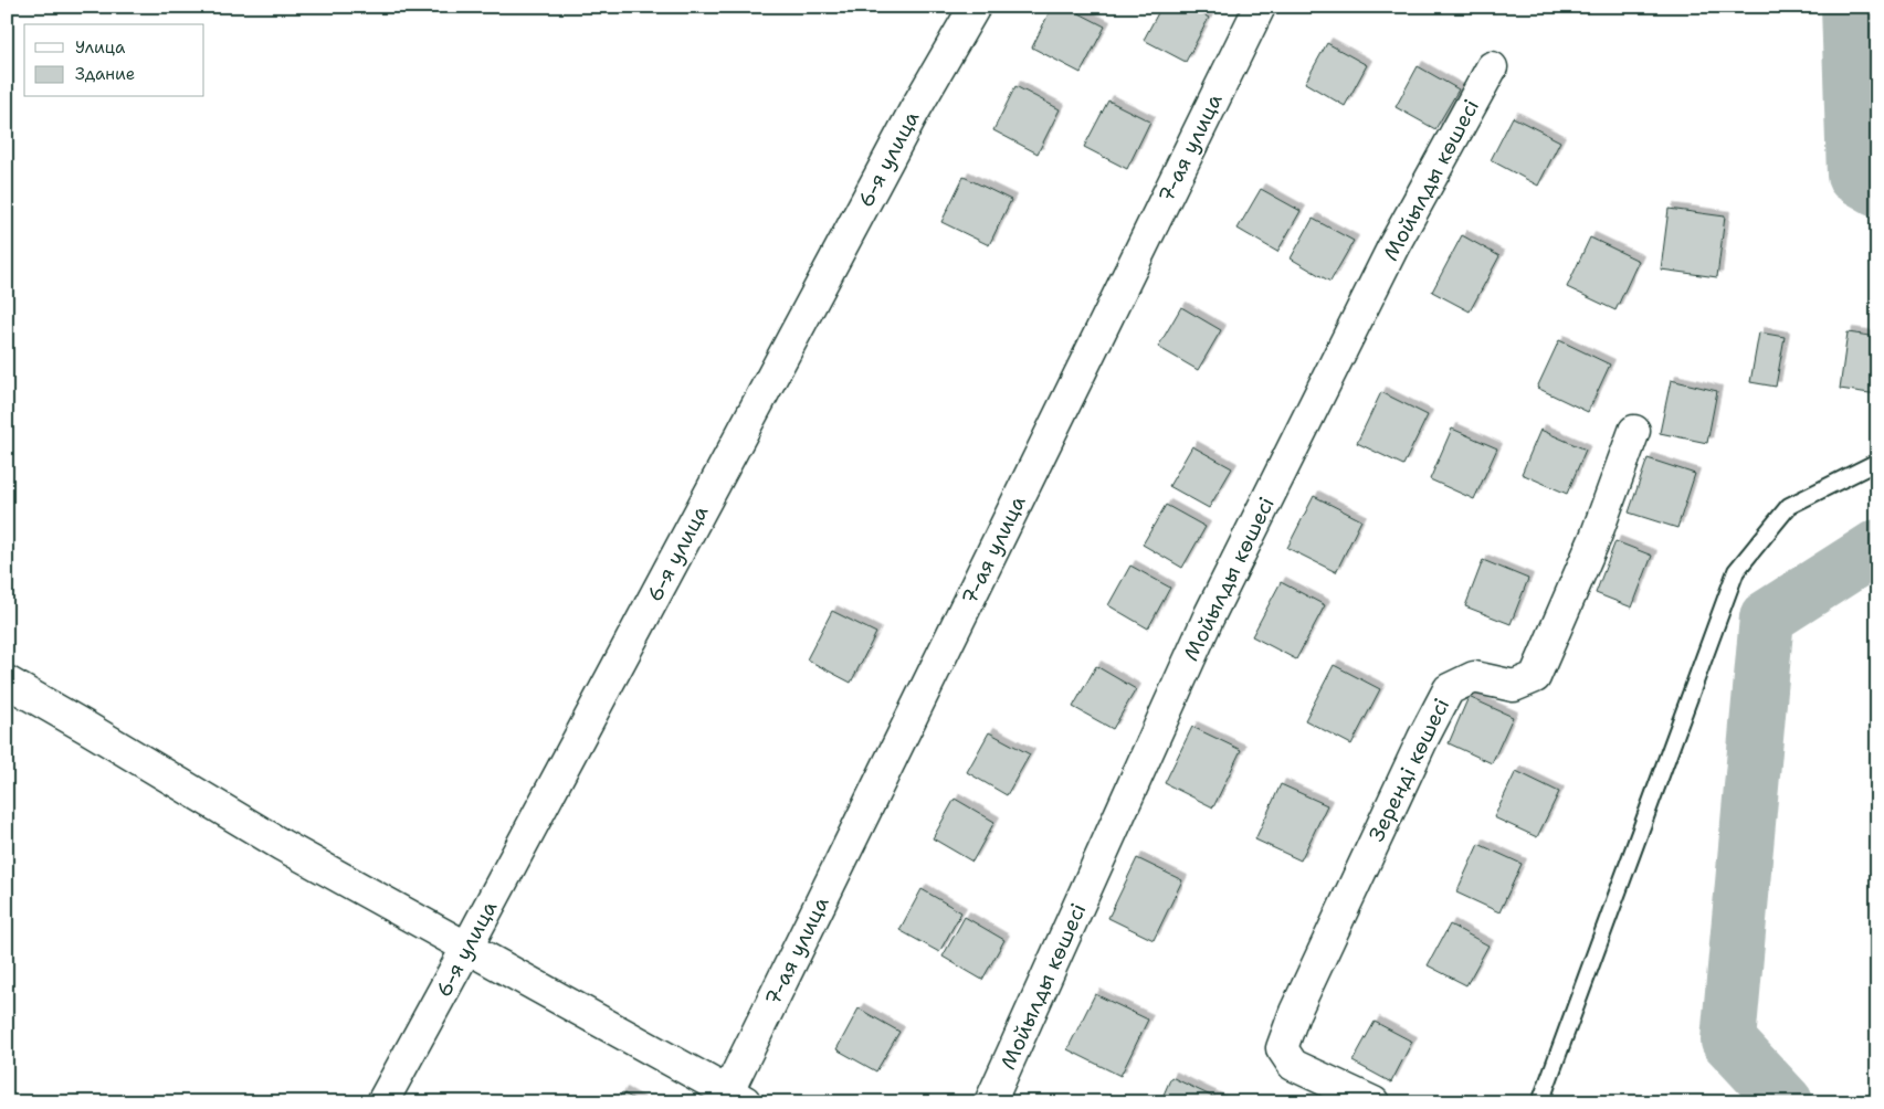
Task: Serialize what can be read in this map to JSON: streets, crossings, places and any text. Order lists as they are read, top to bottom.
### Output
{
  "streets": {
    "street": [
      "7-ая улица",
      "6-я улица",
      "Мойылды көшесі",
      "Зеренді көшесі"
    ]
  },
  "legend": ["Улица", "Здание"]
}
